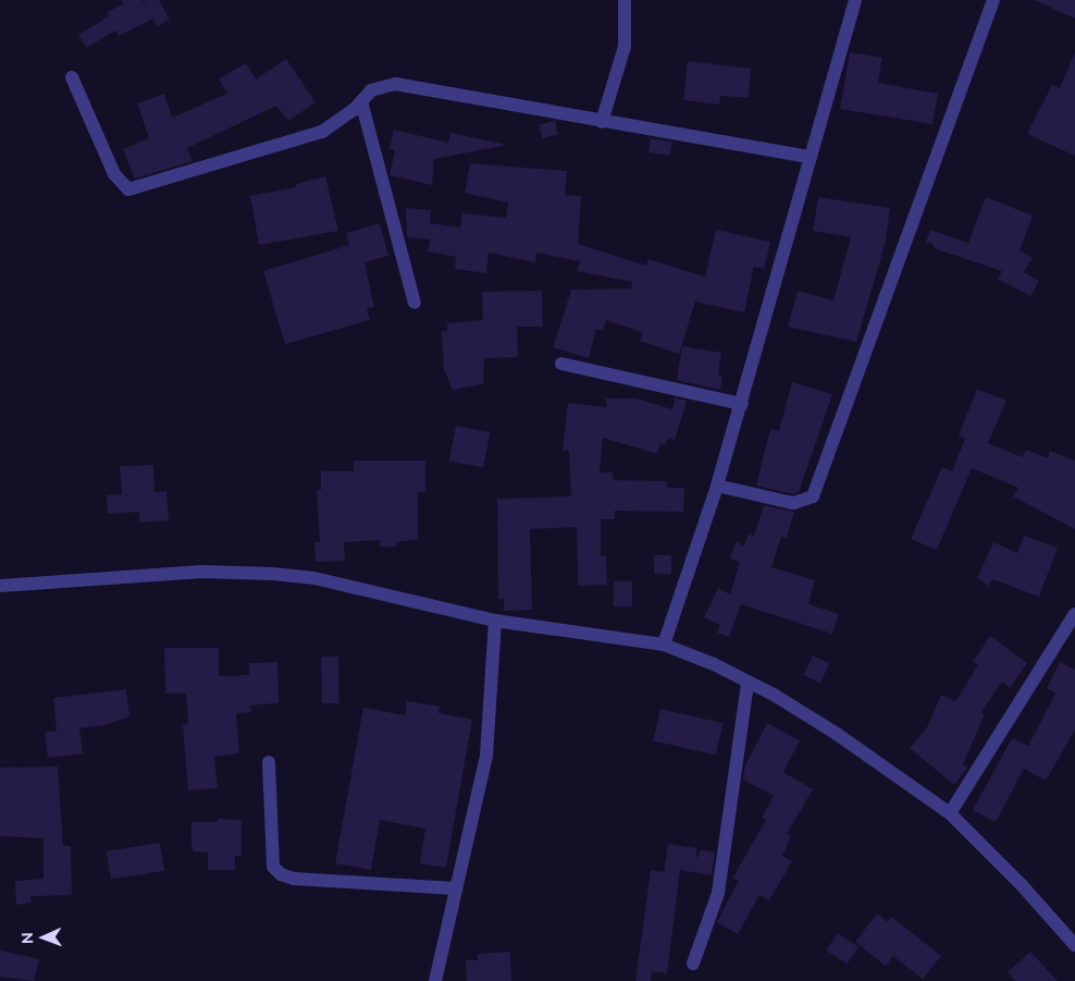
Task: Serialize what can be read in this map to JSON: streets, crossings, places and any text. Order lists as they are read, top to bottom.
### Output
{
  "north": "left"
}
